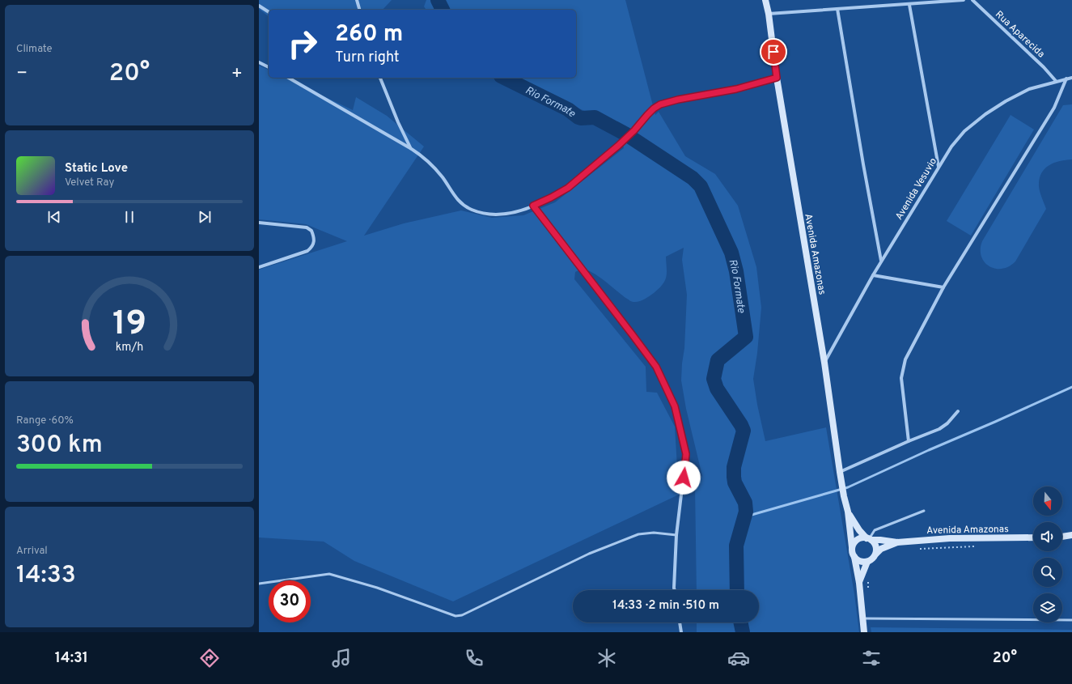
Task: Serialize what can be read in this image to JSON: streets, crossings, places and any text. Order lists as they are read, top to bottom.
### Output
{
  "streets": {
    "street": ["Rua Aparecida", "Avenida Vesuvio", "Avenida Amazonas"]
  },
  "crossings": [
    ["Rua Aparecida", "Avenida Vesuvio"],
    ["Avenida Vesuvio", "Avenida Amazonas"]
  ],
  "water": ["Rio Formate"],
  "north": "bottom",
  "page": {
    "tile": [
      "Climate",
      ["Range · 60%", "300 km"],
      ["Arrival", "14:33"]
    ],
    "turn": ["260 m", "Turn right"],
    "heat": ["−", "20°", "+"],
    "song": ["Static Love", "Velvet Ray"],
    "limit": "30",
    "trip": "14:33 · 2 min · 510 m",
    "tabs": ["14:31", "20°"],
    "gauge": ["19", "km/h"]
  }
}
